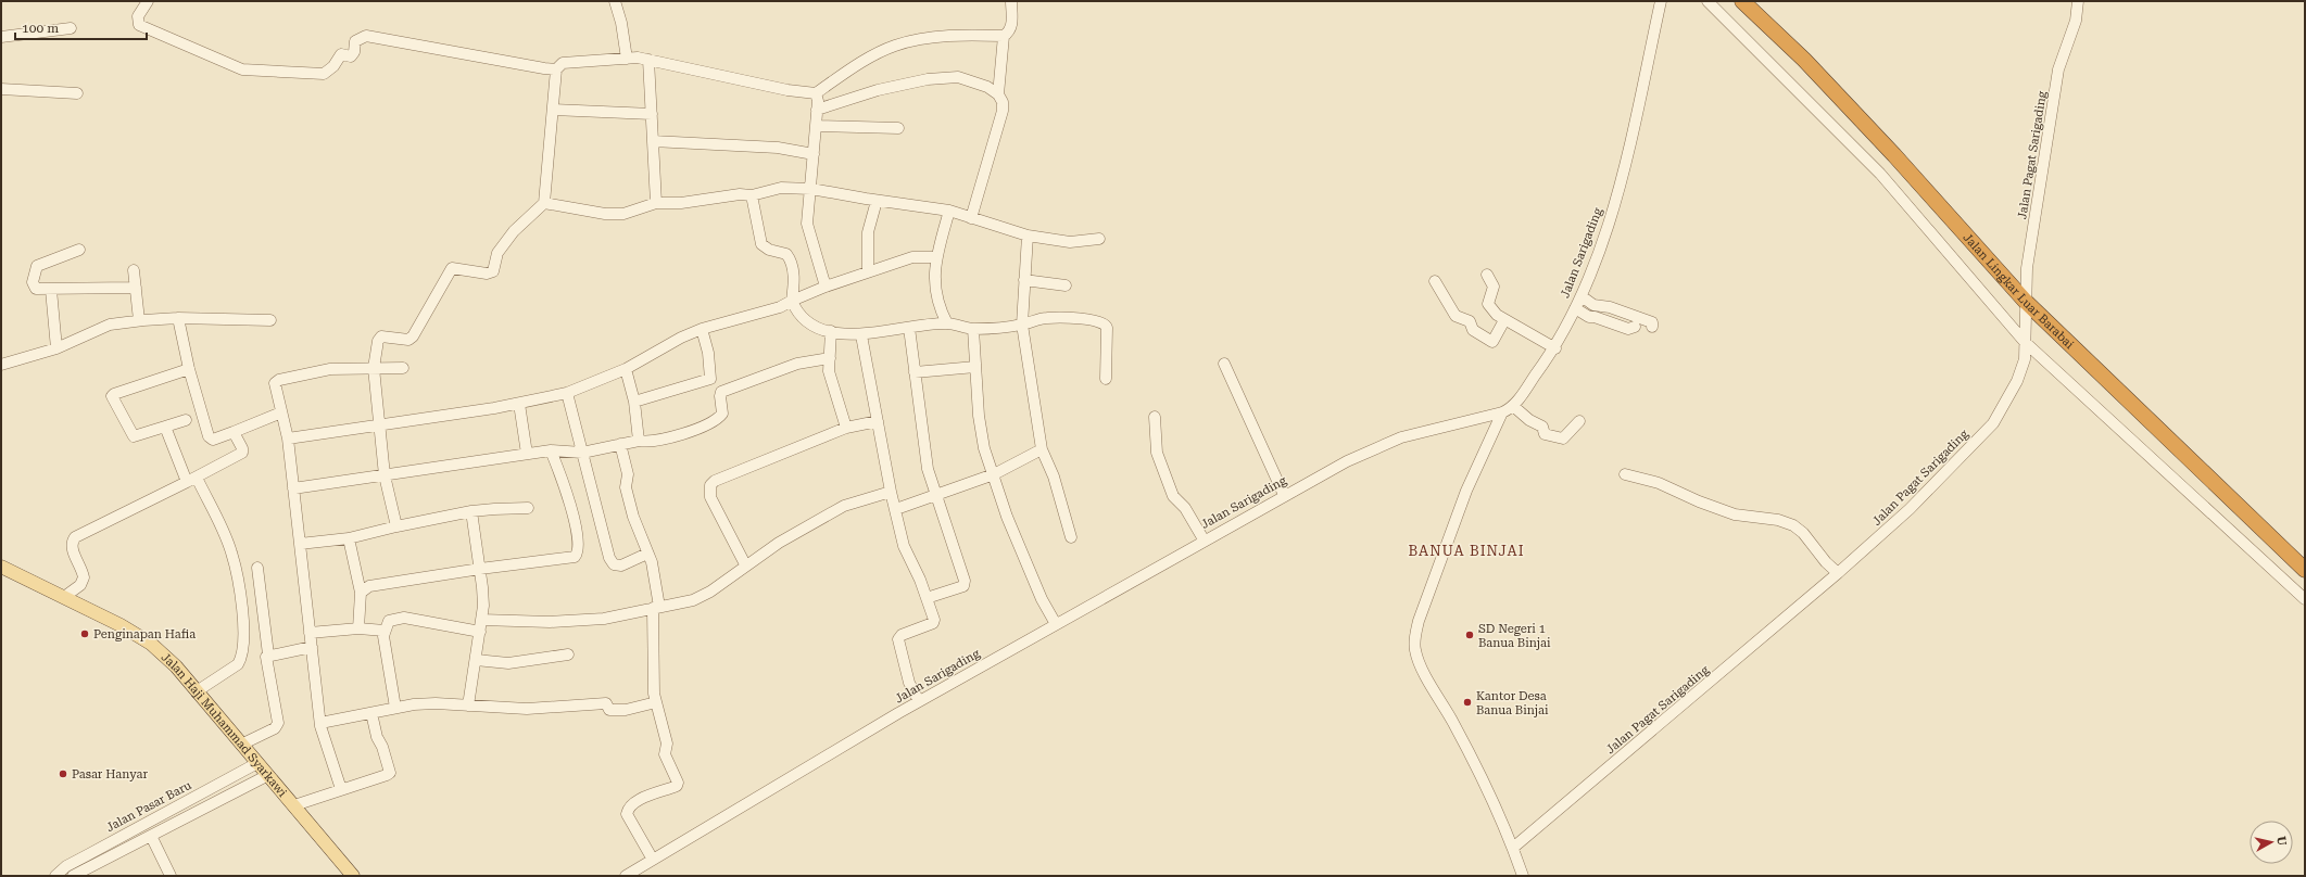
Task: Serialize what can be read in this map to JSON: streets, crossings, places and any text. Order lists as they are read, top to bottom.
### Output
{
  "streets": {
    "highway": ["Jalan Lingkar Luar Barabai"],
    "main road": ["Jalan Haji Muhammad Syarkawi"],
    "street": ["Jalan Pagat Sarigading", "Jalan Sarigading", "Jalan Pasar Baru"]
  },
  "crossings": [
    ["Jalan Pagat Sarigading", "Jalan Lingkar Luar Barabai"],
    ["Jalan Haji Muhammad Syarkawi", "Jalan Pasar Baru"]
  ],
  "districts": ["BANUA BINJAI"],
  "places": [
    "Penginapan Hafia",
    "SD Negeri 1 Banua Binjai",
    "Kantor Desa Banua Binjai",
    "Pasar Hanyar"
  ],
  "scale_bar": "100 m",
  "north": "right"
}
